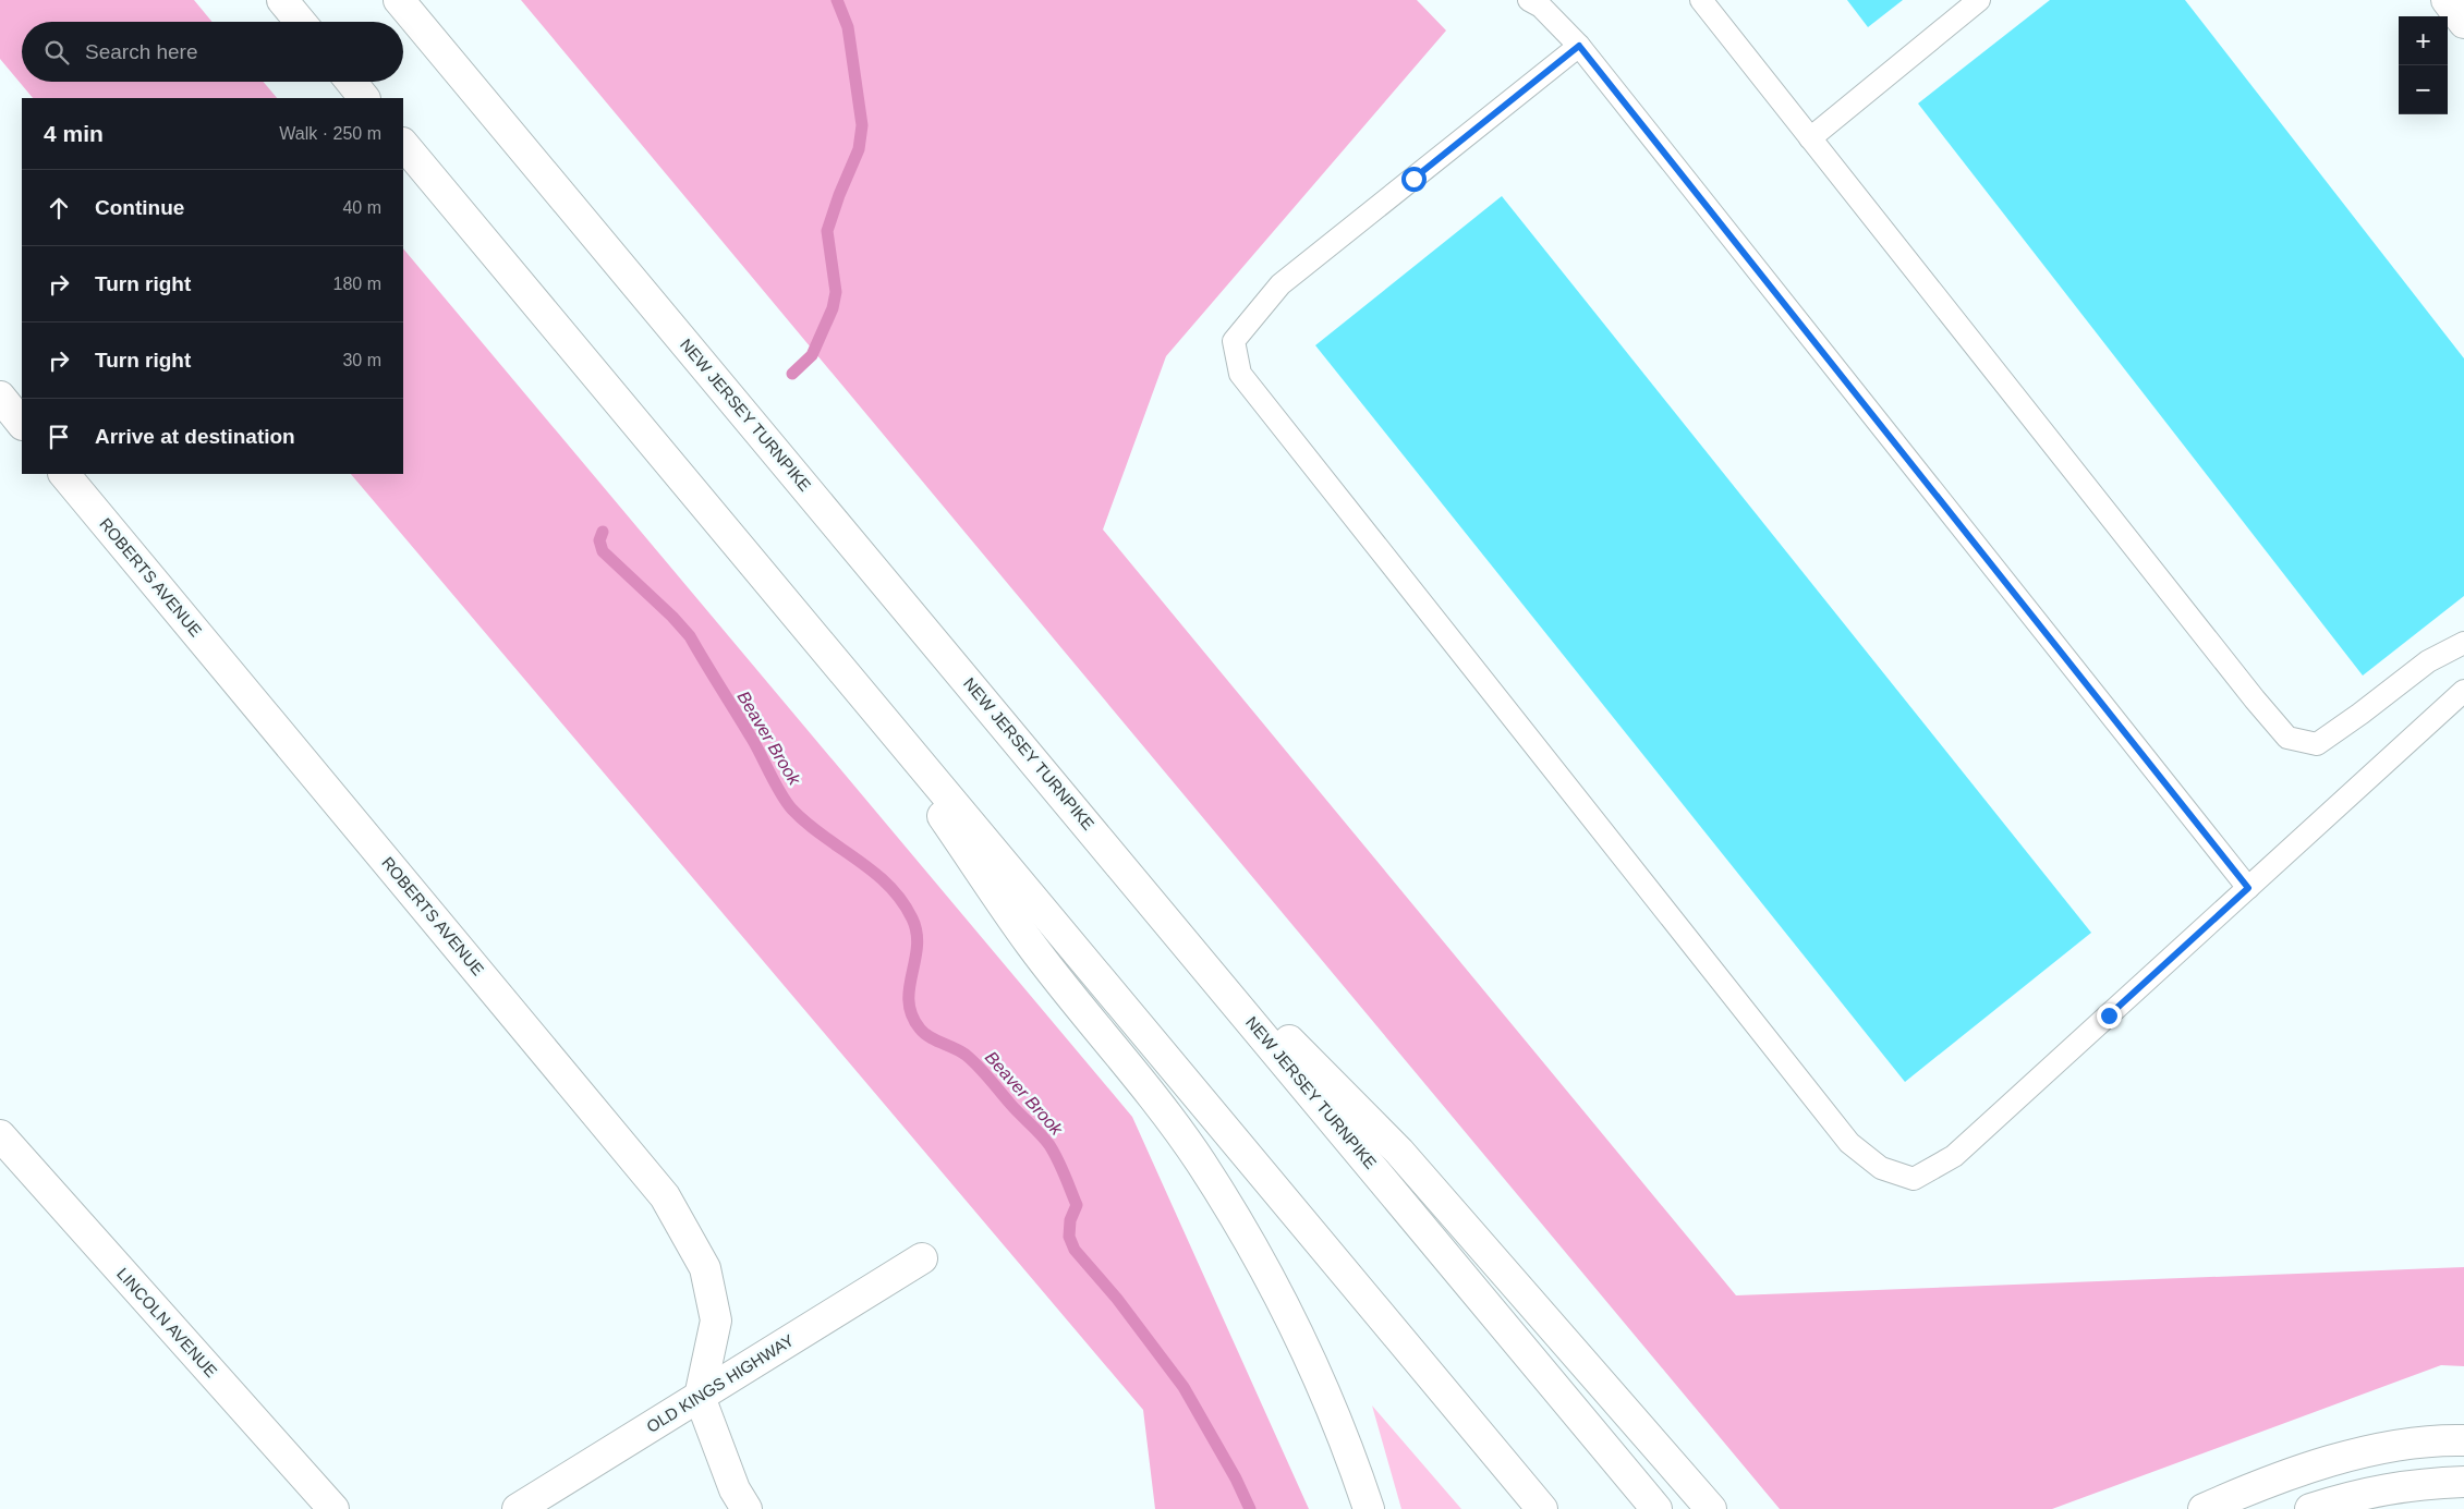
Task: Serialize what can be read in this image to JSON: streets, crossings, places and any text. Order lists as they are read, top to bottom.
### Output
{
  "streets": {
    "main road": [
      "NEW JERSEY TURNPIKE",
      "ROBERTS AVENUE",
      "LINCOLN AVENUE",
      "OLD KINGS HIGHWAY"
    ]
  },
  "crossings": [
    ["ROBERTS AVENUE", "OLD KINGS HIGHWAY"]
  ],
  "water": ["Beaver Brook"],
  "page": {
    "map_buttons": ["+", "−"],
    "search": "Search here",
    "heading": ["4 min", "Walk · 250 m"],
    "list": [
      ["Continue", "40 m"],
      ["Turn right", "180 m"],
      ["Turn right", "30 m"],
      "Arrive at destination"
    ]
  }
}
